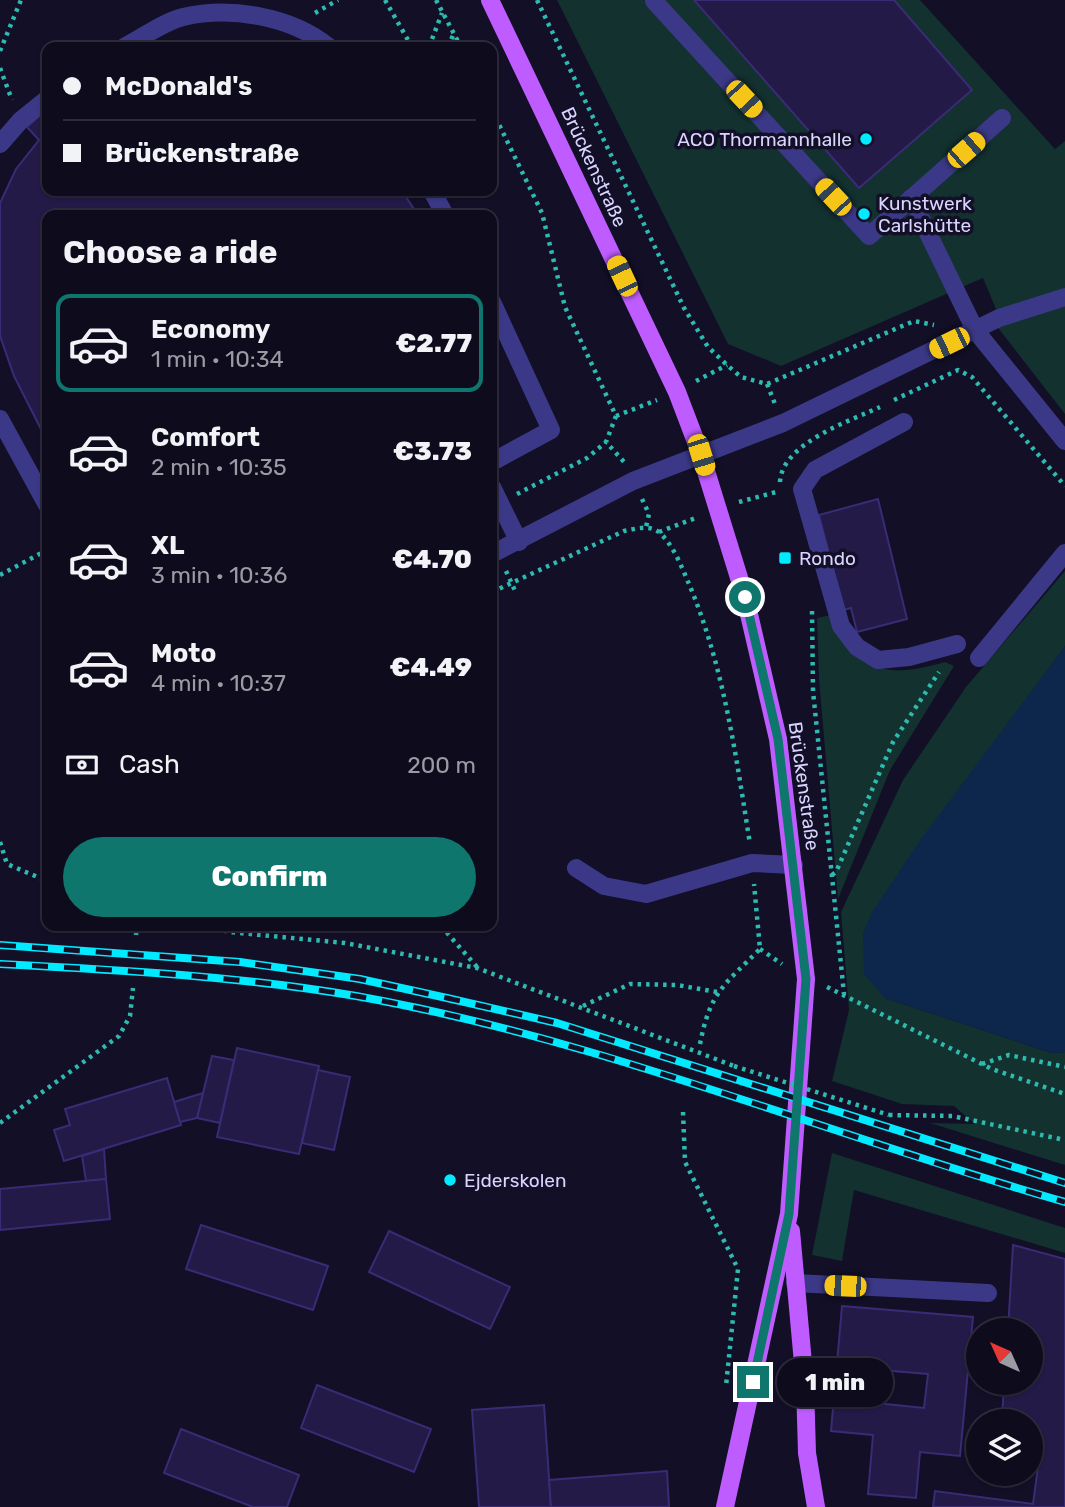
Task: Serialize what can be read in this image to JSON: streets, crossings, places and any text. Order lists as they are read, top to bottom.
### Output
{
  "streets": {
    "main road": ["Brückenstraße"]
  },
  "places": {
    "other": ["ACO Thormannhalle", "Kunstwerk Carlshütte", "Ejderskolen"],
    "transit": ["Rondo"]
  },
  "north": "top left",
  "page": {
    "banner": ["McDonald's", "Brückenstraße"],
    "heading": "Choose a ride",
    "list": [
      {
        "name": "Economy",
        "note": "1 min · 10:34",
        "value": "€2.77"
      },
      {
        "name": "Comfort",
        "note": "2 min · 10:35",
        "value": "€3.73"
      },
      {
        "name": "XL",
        "note": "3 min · 10:36",
        "value": "€4.70"
      },
      {
        "name": "Moto",
        "note": "4 min · 10:37",
        "value": "€4.49"
      }
    ],
    "pay": ["Cash", "200 m"],
    "buttons": "Confirm",
    "bubble": "1 min"
  }
}
